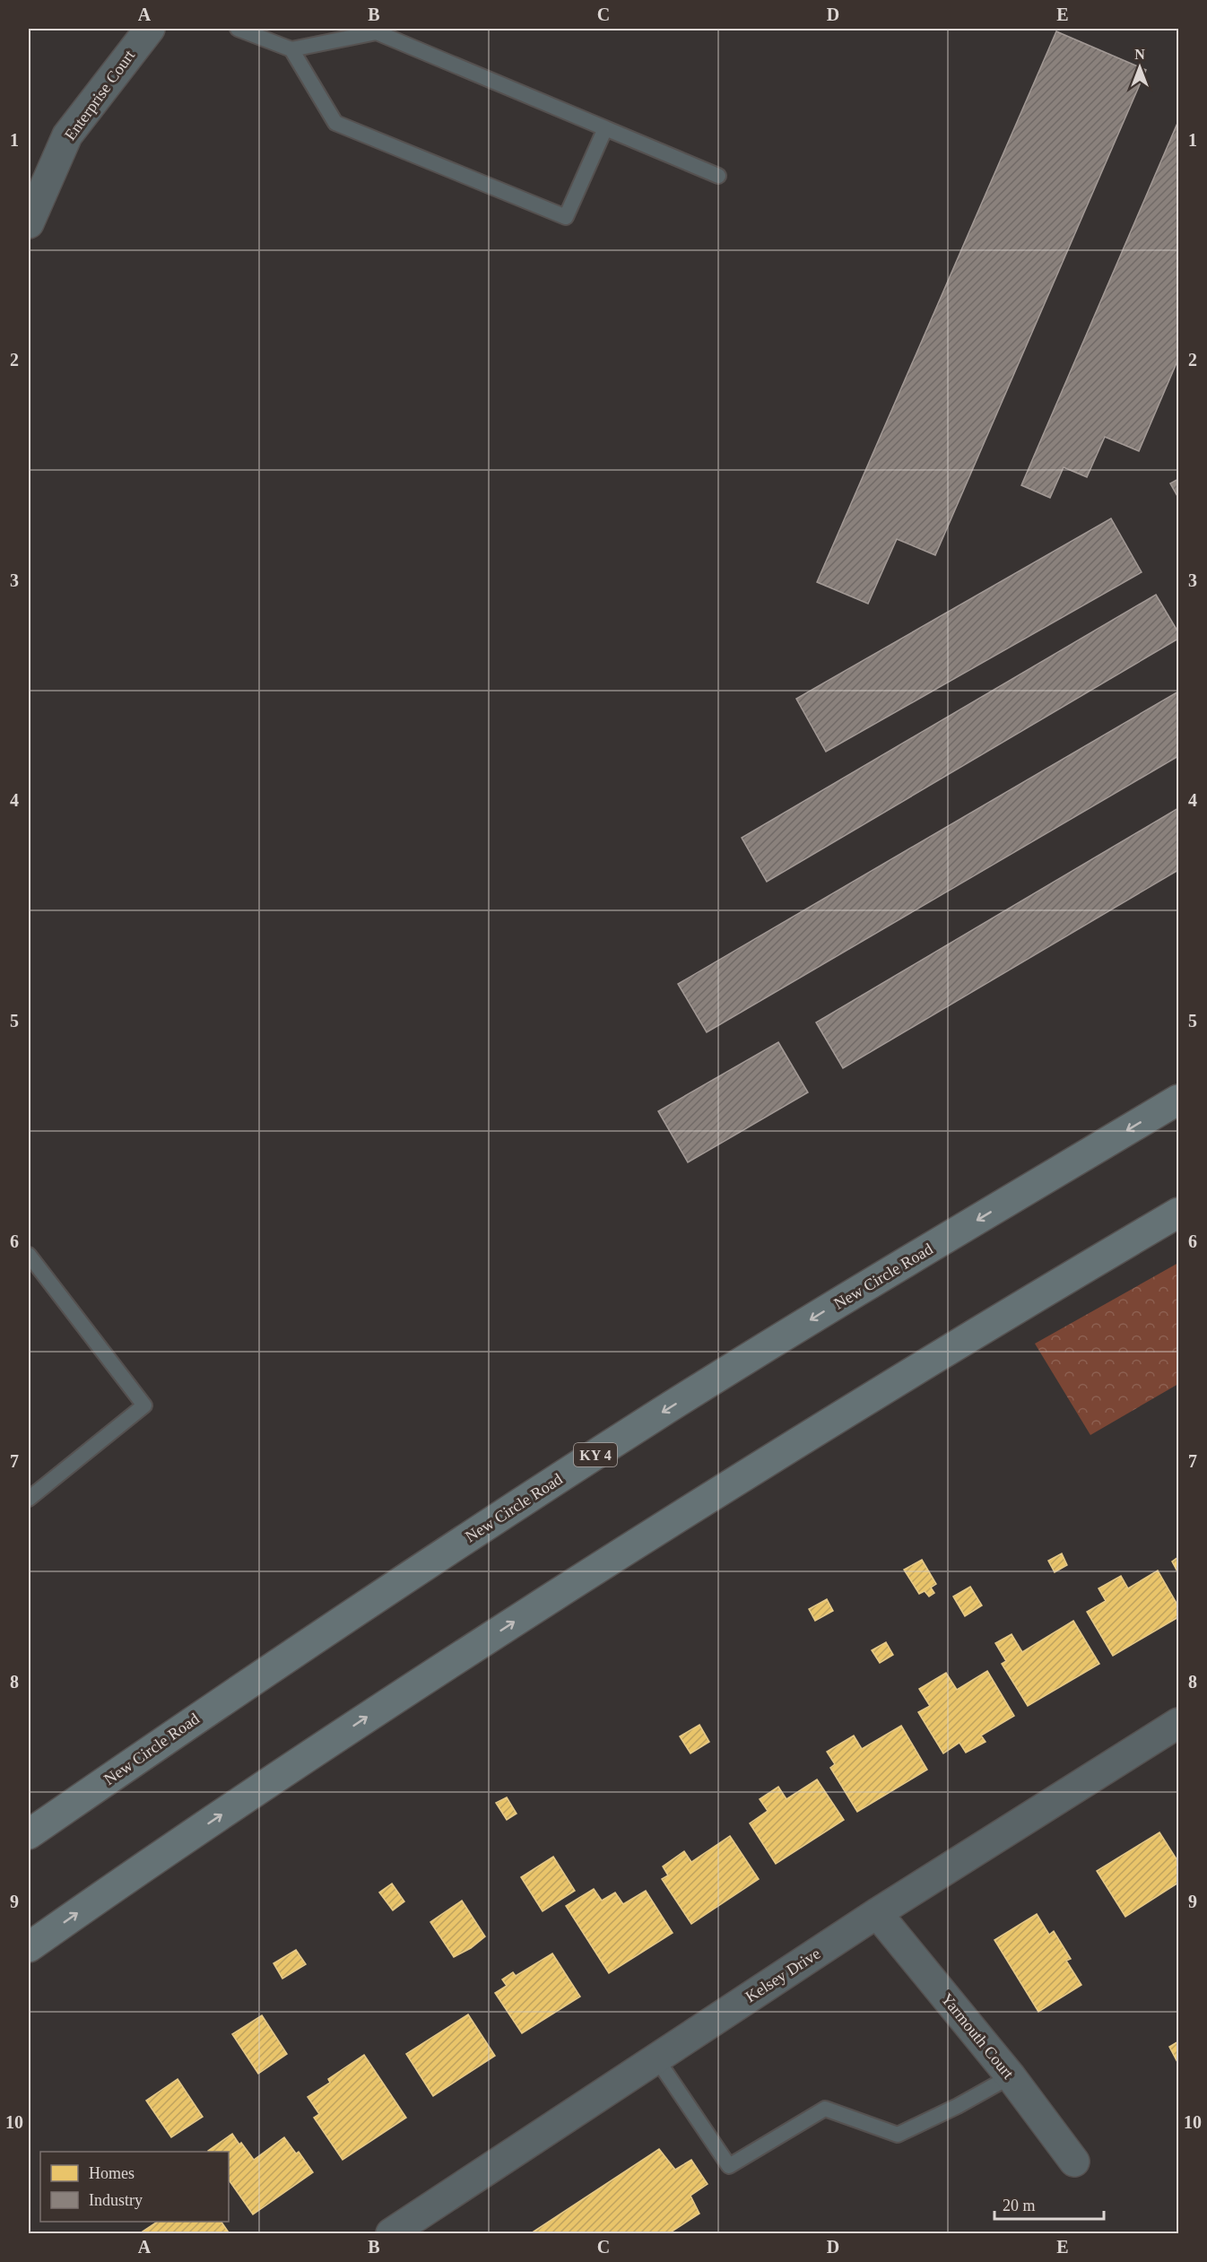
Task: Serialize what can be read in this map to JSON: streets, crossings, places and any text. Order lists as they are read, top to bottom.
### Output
{
  "streets": {
    "highway": ["New Circle Road", "KY 4"],
    "street": ["Enterprise Court", "Kelsey Drive", "Yarmouth Court"]
  },
  "crossings": [
    ["Kelsey Drive", "Yarmouth Court"]
  ],
  "legend": ["Homes", "Industry"],
  "scale_bar": "20 m",
  "north": "top",
  "grid": {
    "columns": [
      "A",
      "B",
      "C",
      "D",
      "E"
    ],
    "rows": [
      "1",
      "2",
      "3",
      "4",
      "5",
      "6",
      "7",
      "8",
      "9",
      "10"
    ]
  }
}
